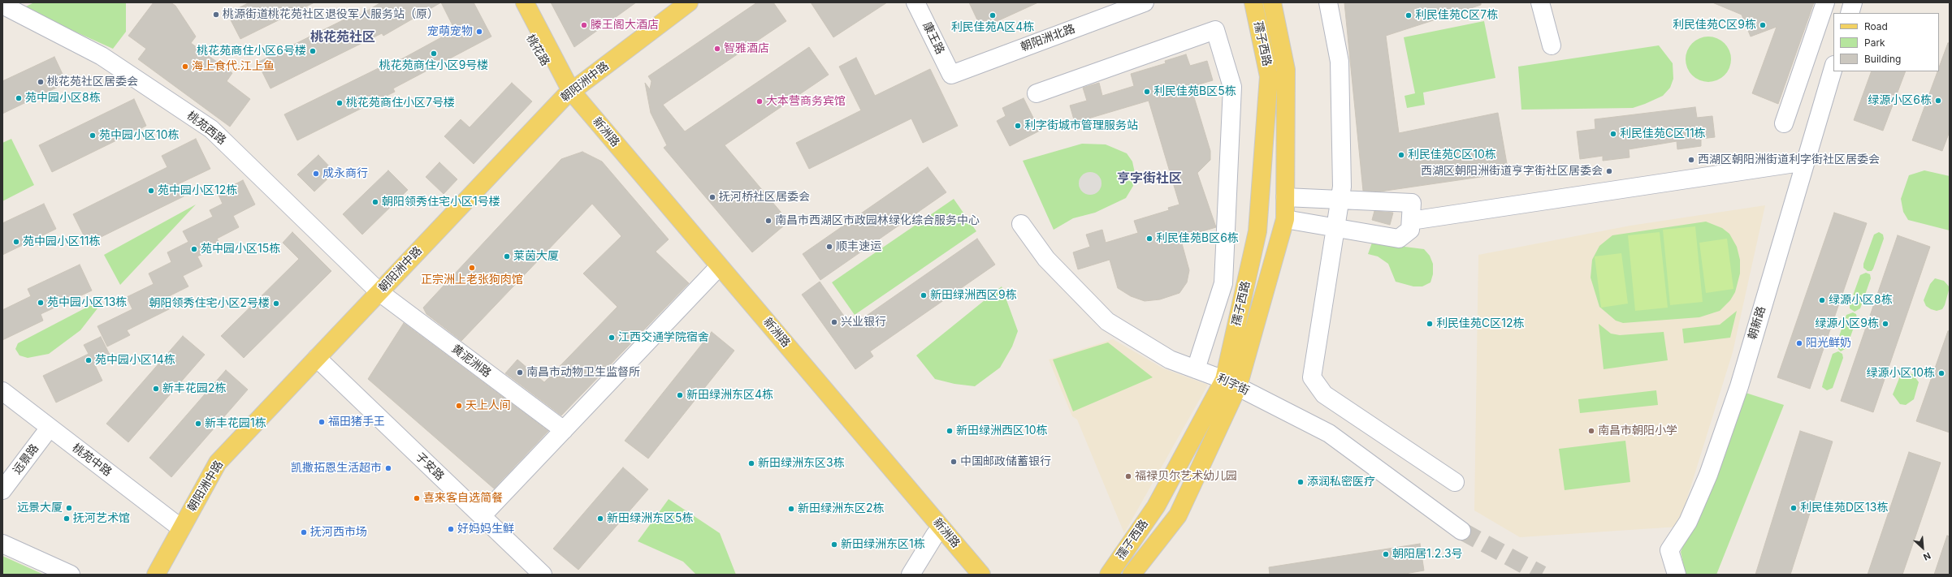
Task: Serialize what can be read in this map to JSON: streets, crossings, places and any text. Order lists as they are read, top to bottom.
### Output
{
  "streets": {
    "main road": [
      "孺子西路",
      "桃花路",
      "朝阳洲中路",
      "新洲路"
    ],
    "street": [
      "康王路",
      "朝阳洲北路",
      "桃苑西路",
      "朝新路",
      "黄泥洲路",
      "利字街",
      "远景路",
      "桃苑中路",
      "子安路"
    ]
  },
  "crossings": [
    ["康王路", "朝阳洲北路"],
    ["孺子西路", "利字街"],
    ["桃花路", "朝阳洲中路"],
    ["桃花路", "新洲路"],
    ["朝阳洲中路", "桃苑西路"],
    ["朝阳洲中路", "新洲路"],
    ["朝阳洲中路", "黄泥洲路"],
    ["朝阳洲中路", "桃苑中路"],
    ["朝阳洲中路", "子安路"],
    ["桃苑西路", "黄泥洲路"],
    ["远景路", "桃苑中路"]
  ],
  "districts": ["桃花苑社区", "亨字街社区"],
  "places": [
    "桃源街道桃花苑社区退役军人服务站（原）",
    "利民佳苑A区4栋",
    "利民佳苑C区7栋",
    "滕王阁大酒店",
    "利民佳苑C区9栋",
    "宠萌宠物",
    "智雅酒店",
    "桃花苑商住小区6号楼",
    "桃花苑商住小区9号楼",
    "海上食代.江上鱼",
    "桃花苑社区居委会",
    "利民佳苑B区5栋",
    "苑中园小区8栋",
    "绿源小区6栋",
    "大本营商务宾馆",
    "桃花苑商住小区7号楼",
    "利字街城市管理服务站",
    "利民佳苑C区11栋",
    "苑中园小区10栋",
    "利民佳苑C区10栋",
    "西湖区朝阳洲街道利字街社区居委会",
    "西湖区朝阳洲街道亨字街社区居委会",
    "成永商行",
    "苑中园小区12栋",
    "抚河桥社区居委会",
    "朝阳领秀住宅小区1号楼",
    "南昌市西湖区市政园林绿化综合服务中心",
    "利民佳苑B区6栋",
    "苑中园小区11栋",
    "顺丰速运",
    "苑中园小区15栋",
    "莱茵大厦",
    "正宗洲上老张狗肉馆",
    "新田绿洲西区9栋",
    "绿源小区8栋",
    "苑中园小区13栋",
    "朝阳领秀住宅小区2号楼",
    "兴业银行",
    "利民佳苑C区12栋",
    "绿源小区9栋",
    "江西交通学院宿舍",
    "阳光鲜奶",
    "苑中园小区14栋",
    "南昌市动物卫生监督所",
    "绿源小区10栋",
    "新丰花园2栋",
    "新田绿洲东区4栋",
    "天上人间",
    "福田猪手王",
    "新丰花园1栋",
    "新田绿洲西区10栋",
    "南昌市朝阳小学",
    "中国邮政储蓄银行",
    "新田绿洲东区3栋",
    "凯撒拓恩生活超市",
    "福禄贝尔艺术幼儿园",
    "添润私密医疗",
    "喜来客自选简餐",
    "远景大厦",
    "利民佳苑D区13栋",
    "新田绿洲东区2栋",
    "抚河艺术馆",
    "新田绿洲东区5栋",
    "好妈妈生鲜",
    "抚河西市场",
    "新田绿洲东区1栋",
    "朝阳居1.2.3号"
  ],
  "legend": ["Road", "Park", "Building"],
  "north": "bottom right"
}
